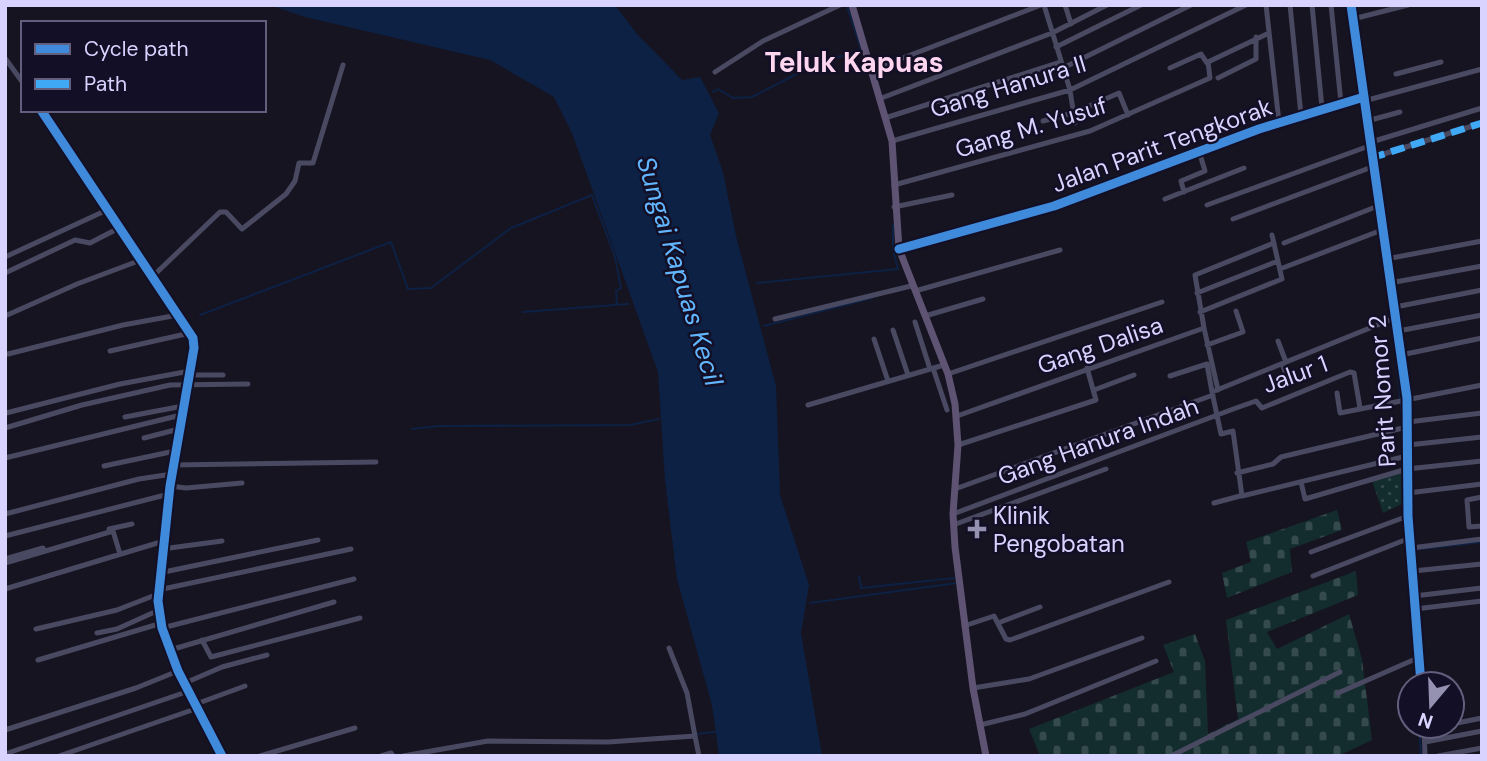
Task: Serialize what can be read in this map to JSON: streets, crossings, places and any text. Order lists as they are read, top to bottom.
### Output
{
  "streets": {
    "street": [
      "Gang Hanura II",
      "Gang M. Yusuf",
      "Jalan Parit Tengkorak",
      "Gang Dalisa",
      "Jalur 1",
      "Parit Nomor 2",
      "Gang Hanura Indah"
    ]
  },
  "crossings": [
    ["Jalan Parit Tengkorak", "Parit Nomor 2"],
    ["Jalur 1", "Gang Hanura Indah"]
  ],
  "districts": ["Teluk Kapuas"],
  "water": ["Sungai Kapuas Kecil"],
  "places": {
    "health": ["Klinik Pengobatan"]
  },
  "legend": ["Cycle path", "Path"],
  "north": "bottom"
}
